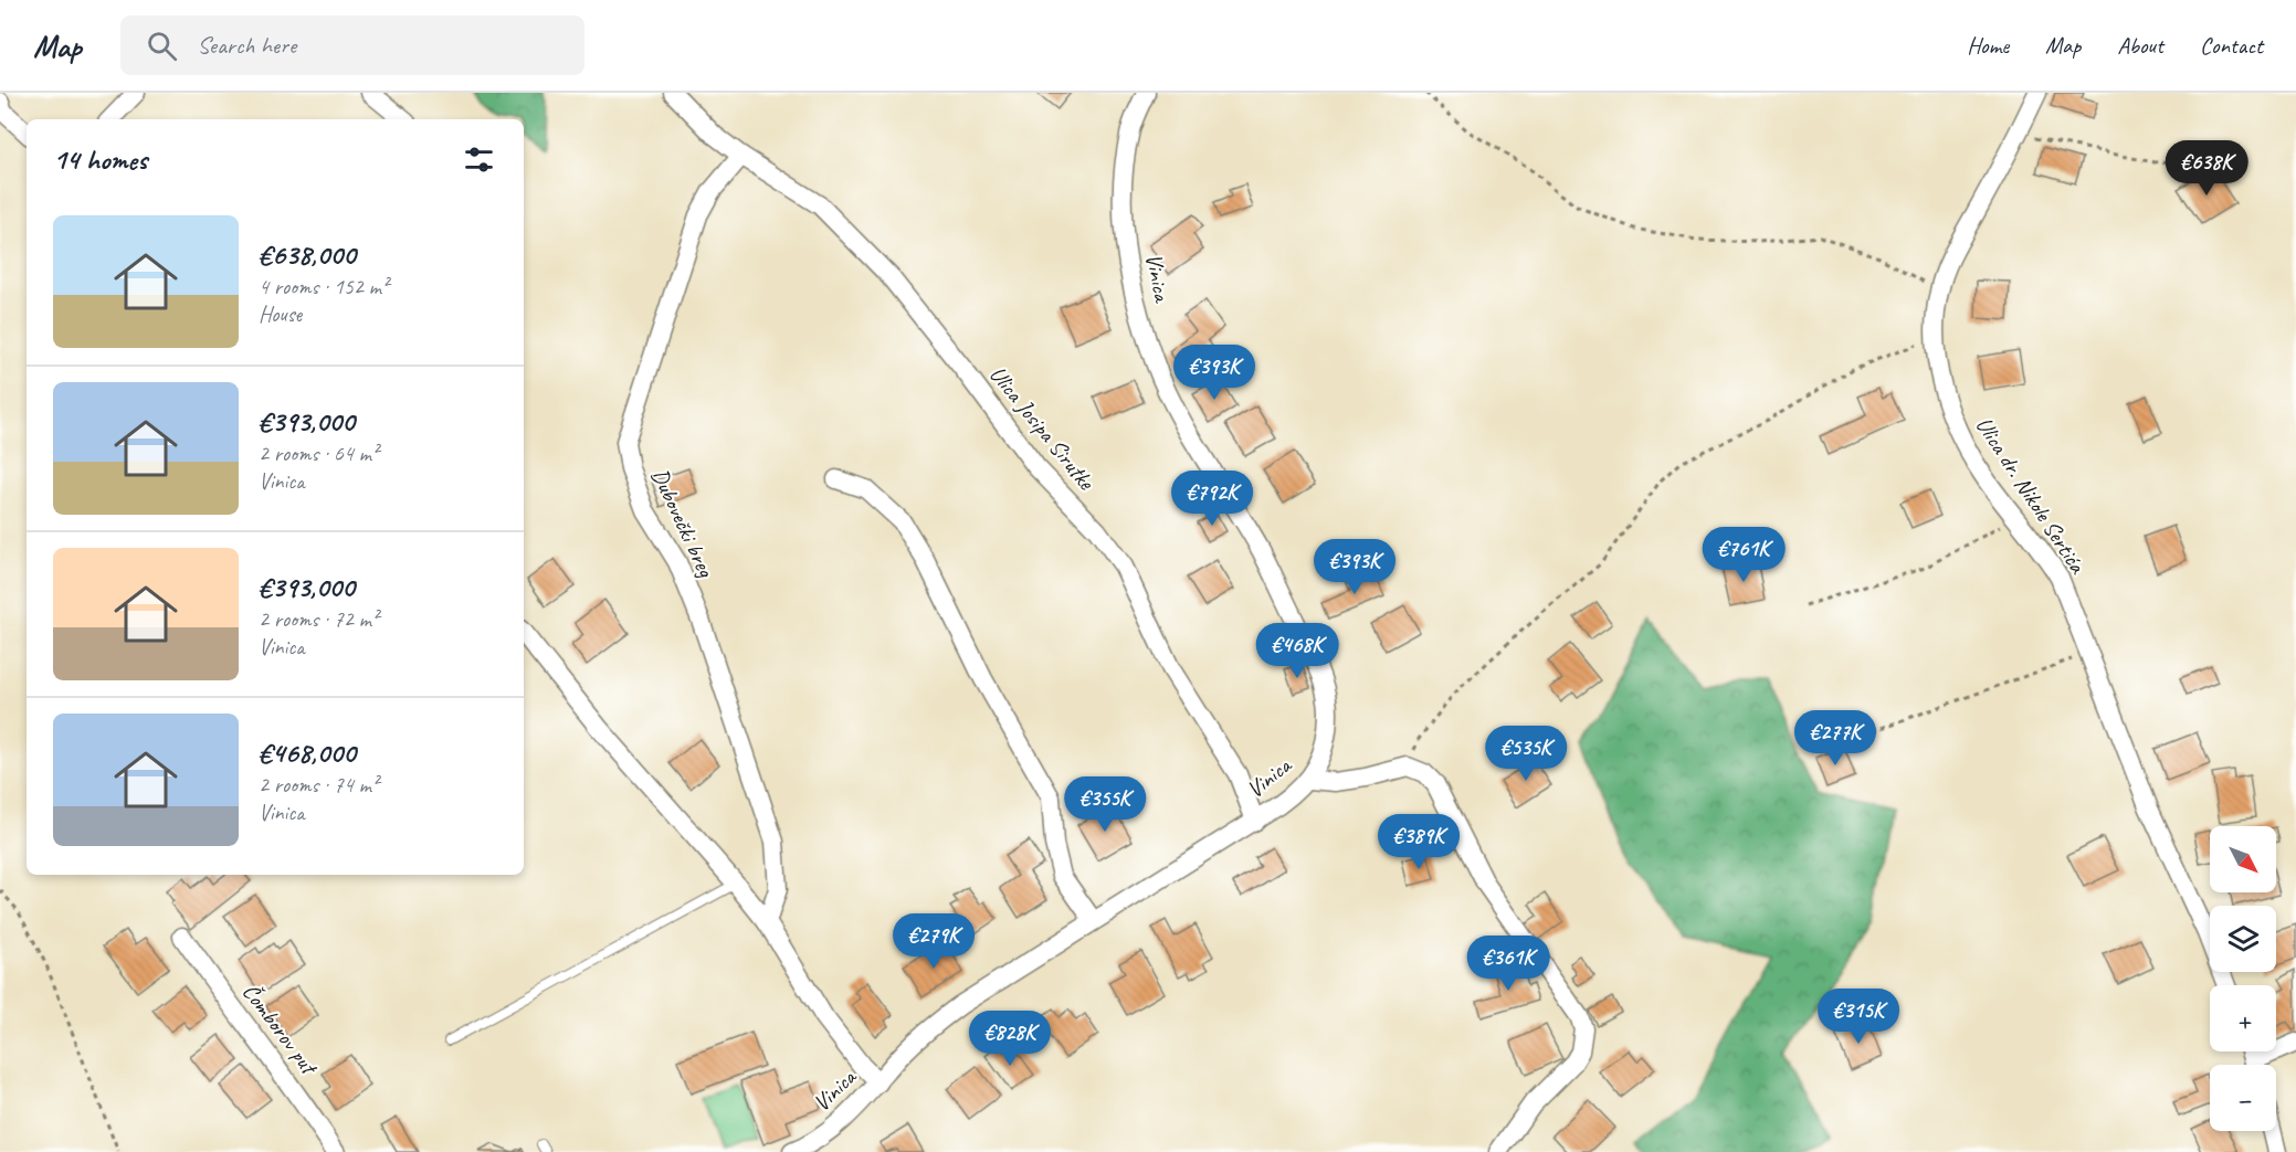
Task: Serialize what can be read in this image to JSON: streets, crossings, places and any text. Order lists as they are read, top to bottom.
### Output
{
  "streets": {
    "street": [
      "Vinica",
      "Ulica Josipa Sirutke",
      "Ulica dr. Nikole Sertića",
      "Dubovečki breg",
      "Čomborov put"
    ]
  },
  "crossings": [
    ["Vinica", "Ulica Josipa Sirutke"],
    ["Ulica Josipa Sirutke", "Dubovečki breg"]
  ],
  "north": "bottom right",
  "page": {
    "header": "Map",
    "search": "Search here",
    "nav": [
      "Home",
      "Map",
      "About",
      "Contact"
    ],
    "heading": "14 homes",
    "price": [
      "€638K",
      "€393K",
      "€792K",
      "€761K",
      "€393K",
      "€468K",
      "€277K",
      "€535K",
      "€355K",
      "€389K",
      "€279K",
      "€361K",
      "€315K",
      "€828K"
    ],
    "list": [
      {
        "name": "€638,000",
        "note": "4 rooms · 152 m² · House"
      },
      {
        "name": "€393,000",
        "note": "2 rooms · 64 m² · Vinica"
      },
      {
        "name": "€393,000",
        "note": "2 rooms · 72 m² · Vinica"
      },
      {
        "name": "€468,000",
        "note": "2 rooms · 74 m² · Vinica"
      }
    ],
    "map_buttons": ["+", "−"]
  }
}
